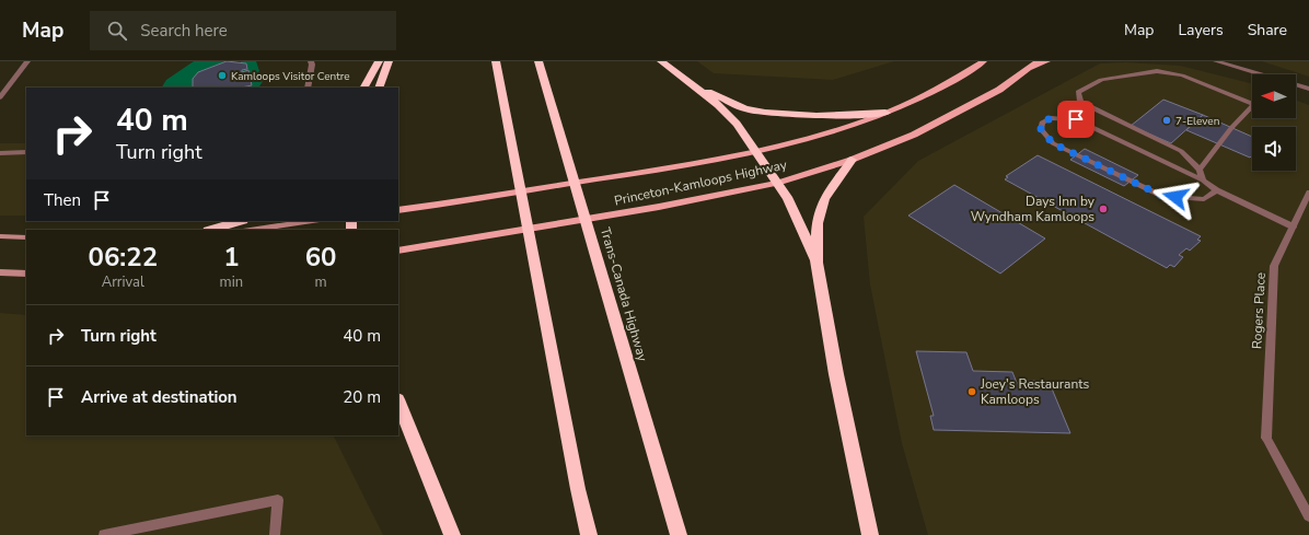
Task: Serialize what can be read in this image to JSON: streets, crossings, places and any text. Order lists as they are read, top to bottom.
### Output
{
  "streets": {
    "highway": ["Trans-Canada Highway"],
    "main road": ["Princeton-Kamloops Highway"],
    "street": ["Rogers Place"]
  },
  "places": [
    "Kamloops Visitor Centre",
    "7-Eleven",
    "Days Inn by Wyndham Kamloops",
    "Joey's Restaurants Kamloops"
  ],
  "north": "left",
  "page": {
    "header": "Map",
    "search": "Search here",
    "nav": ["Map", "Layers", "Share"],
    "turn": ["40 m", "Turn right"],
    "then": "Then",
    "eta": [
      "06:22",
      "Arrival",
      "1",
      "min",
      "60",
      "m"
    ],
    "list": [
      {
        "name": "Turn right",
        "value": "40 m"
      },
      {
        "name": "Arrive at destination",
        "value": "20 m"
      }
    ]
  }
}
